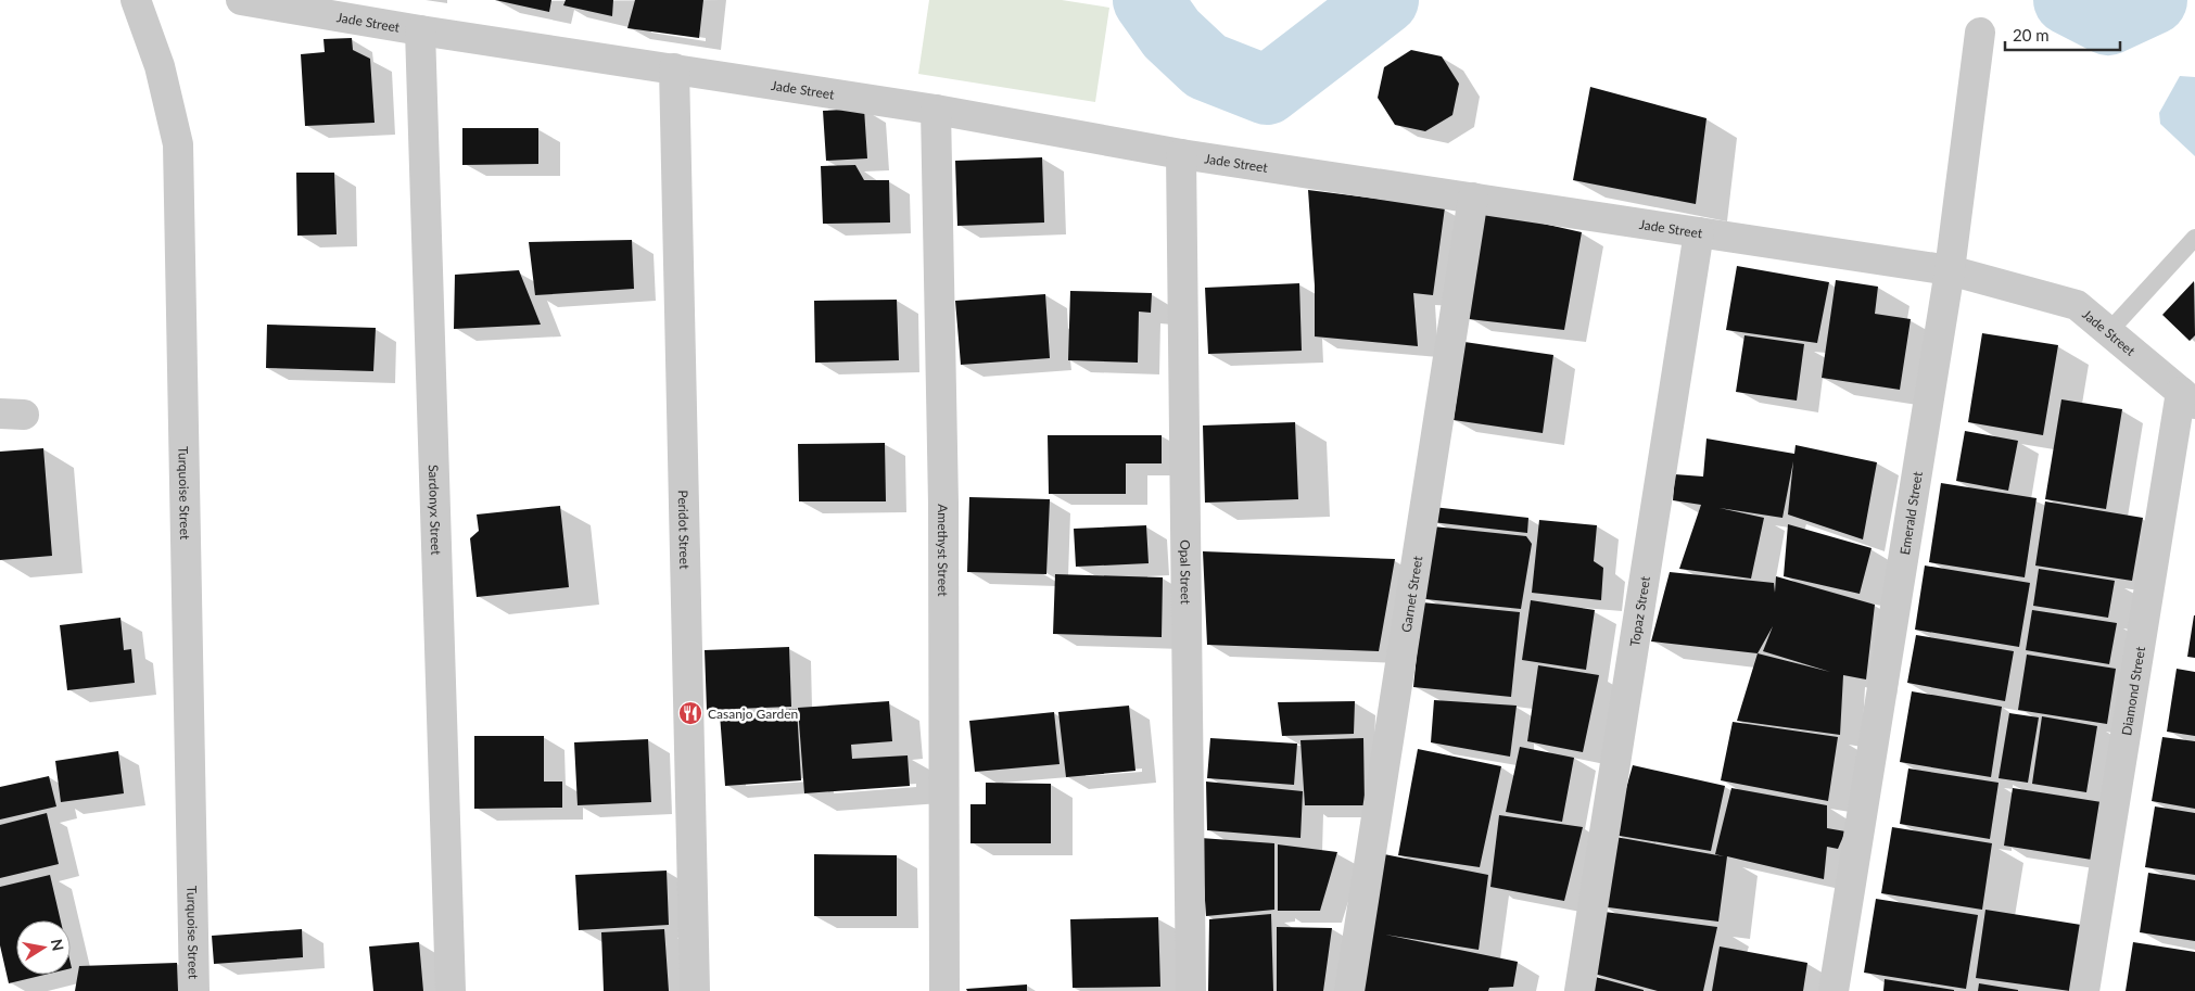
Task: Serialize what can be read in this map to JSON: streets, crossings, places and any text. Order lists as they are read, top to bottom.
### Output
{
  "streets": {
    "street": [
      "Jade Street",
      "Turquoise Street",
      "Sardonyx Street",
      "Emerald Street",
      "Peridot Street",
      "Amethyst Street",
      "Opal Street",
      "Garnet Street",
      "Topaz Street",
      "Diamond Street"
    ]
  },
  "crossings": [
    ["Jade Street", "Sardonyx Street"],
    ["Jade Street", "Emerald Street"],
    ["Jade Street", "Peridot Street"],
    ["Jade Street", "Amethyst Street"],
    ["Jade Street", "Opal Street"],
    ["Jade Street", "Garnet Street"],
    ["Jade Street", "Topaz Street"],
    ["Jade Street", "Diamond Street"]
  ],
  "places": {
    "restaurant": ["Casanjo Garden"]
  },
  "scale_bar": "20 m",
  "north": "right"
}
